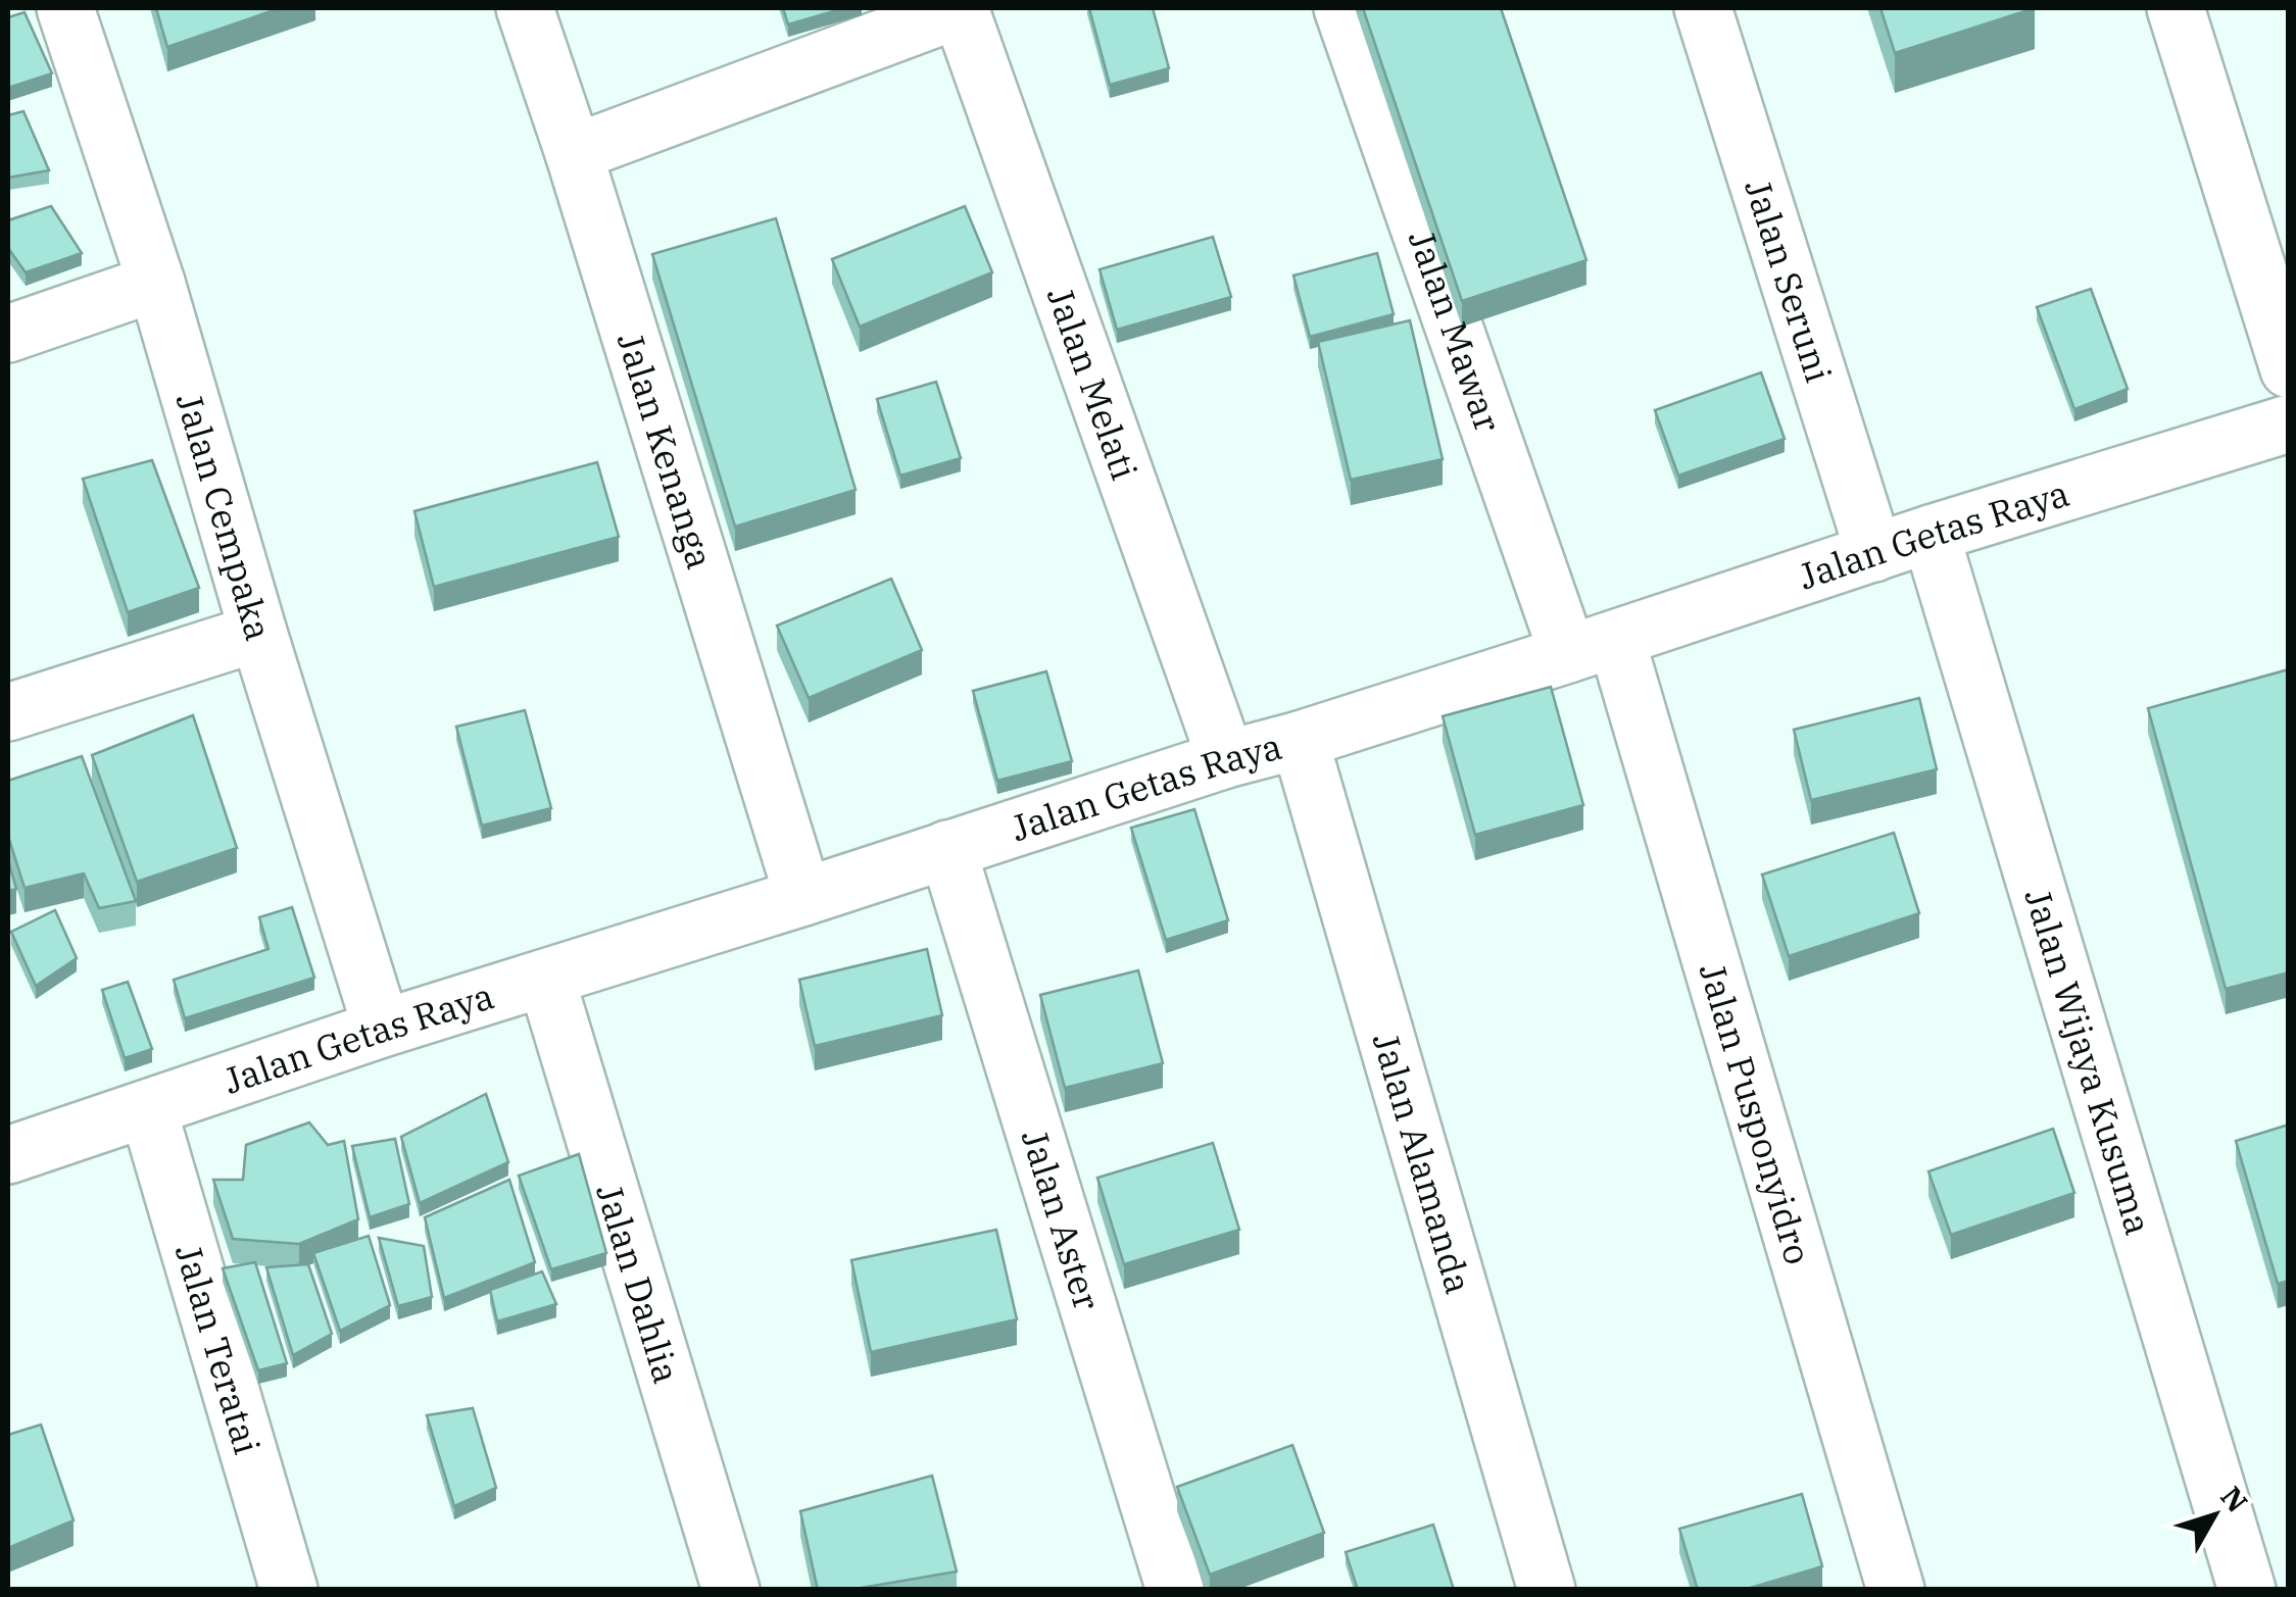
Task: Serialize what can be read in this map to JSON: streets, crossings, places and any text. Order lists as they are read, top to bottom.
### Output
{
  "streets": {
    "street": [
      "Jalan Seruni",
      "Jalan Mawar",
      "Jalan Melati",
      "Jalan Kenanga",
      "Jalan Cempaka",
      "Jalan Getas Raya",
      "Jalan Wijaya Kusuma",
      "Jalan Pusponyidro",
      "Jalan Alamanda",
      "Jalan Aster",
      "Jalan Dahlia",
      "Jalan Teratai"
    ]
  },
  "crossings": [
    ["Jalan Seruni", "Jalan Getas Raya"],
    ["Jalan Mawar", "Jalan Getas Raya"],
    ["Jalan Mawar", "Jalan Pusponyidro"],
    ["Jalan Melati", "Jalan Getas Raya"],
    ["Jalan Kenanga", "Jalan Getas Raya"],
    ["Jalan Cempaka", "Jalan Getas Raya"],
    ["Jalan Getas Raya", "Jalan Wijaya Kusuma"],
    ["Jalan Getas Raya", "Jalan Pusponyidro"],
    ["Jalan Getas Raya", "Jalan Alamanda"],
    ["Jalan Getas Raya", "Jalan Aster"],
    ["Jalan Getas Raya", "Jalan Dahlia"],
    ["Jalan Getas Raya", "Jalan Teratai"]
  ],
  "north": "top right"
}
